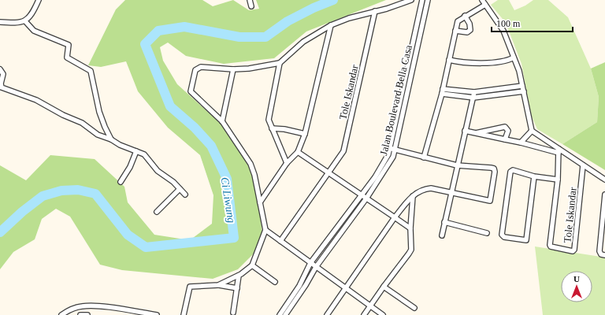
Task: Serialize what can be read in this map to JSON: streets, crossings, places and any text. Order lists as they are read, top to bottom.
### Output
{
  "streets": {
    "street": ["Tole Iskandar", "Jalan Boulevard Bella Casa"]
  },
  "water": ["Ci Liwung"],
  "scale_bar": "100 m",
  "north": "top"
}
